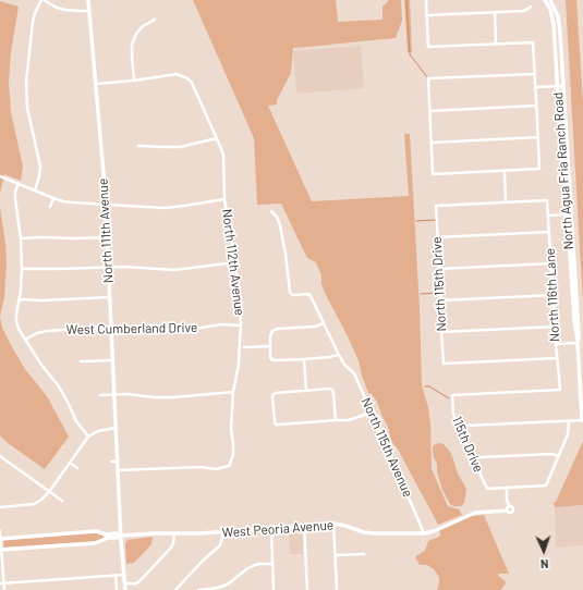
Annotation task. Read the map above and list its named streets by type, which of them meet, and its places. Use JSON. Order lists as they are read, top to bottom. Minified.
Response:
{"streets":{"street":["North Agua Fria Ranch Road","North 111th Avenue","North 112th Avenue","North 115th Drive","North 116th Lane","West Cumberland Drive","115th Drive","North 115th Avenue","West Peoria Avenue"]},"crossings":[["North 111th Avenue","North 112th Avenue"],["North 111th Avenue","West Cumberland Drive"],["North 111th Avenue","West Peoria Avenue"],["North 112th Avenue","West Cumberland Drive"],["North 115th Drive","North 116th Lane"],["North 116th Lane","115th Drive"],["North 115th Avenue","West Peoria Avenue"]],"north":"bottom"}
